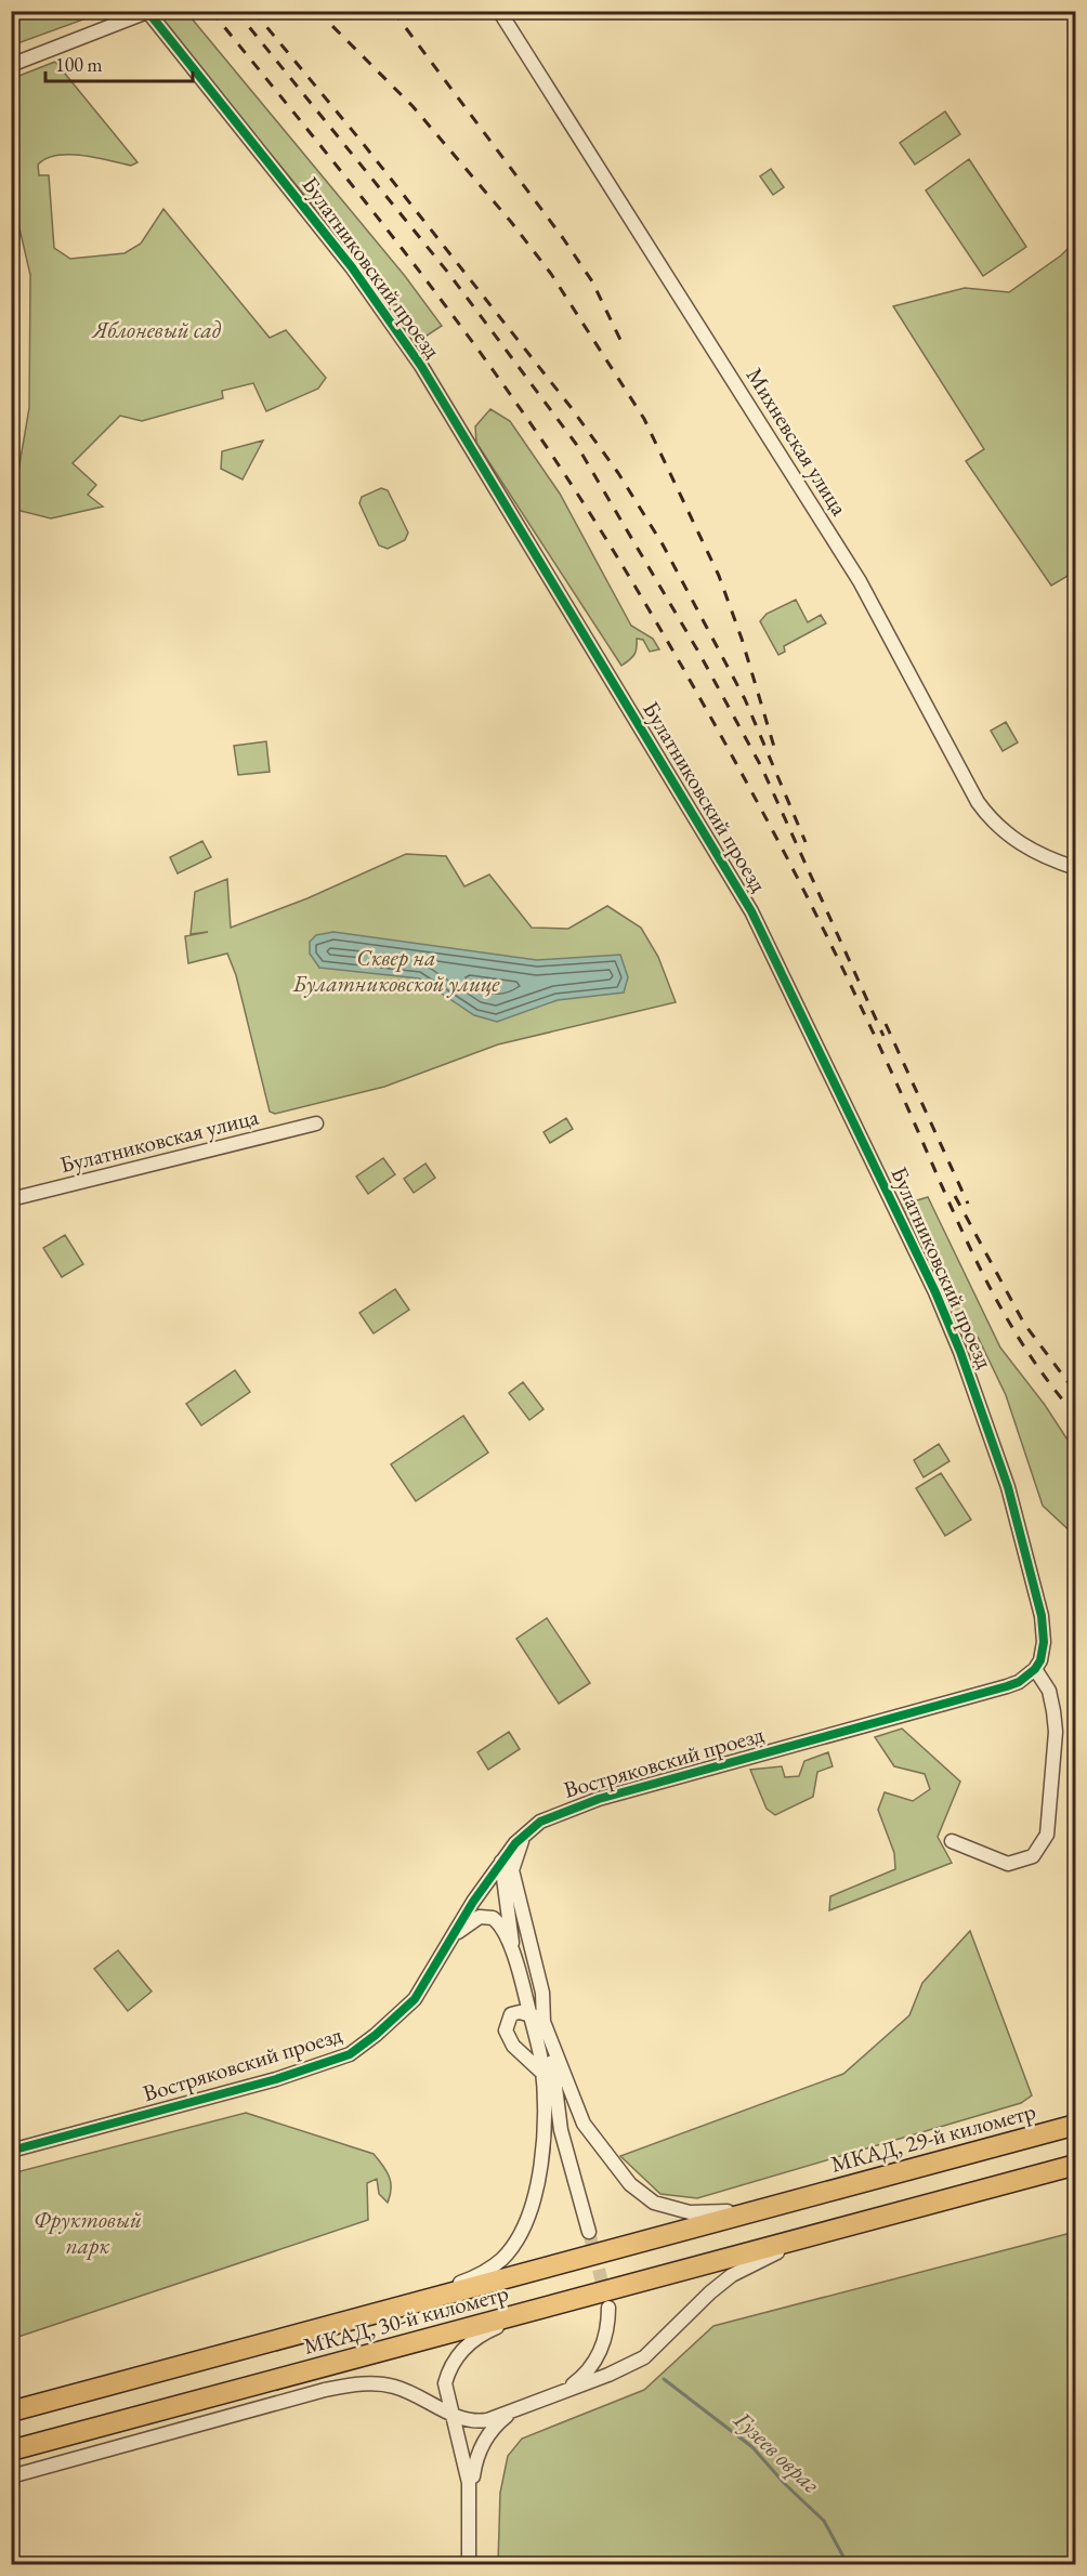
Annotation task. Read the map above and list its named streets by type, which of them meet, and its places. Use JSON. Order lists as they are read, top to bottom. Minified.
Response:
{"streets":{"highway":["МКАД, 29-й километр","МКАД, 30-й километр"],"street":["Булатниковский проезд","Михневская улица","Булатниковская улица","Востряковский проезд"]},"crossings":[["Булатниковский проезд","Востряковский проезд"],["МКАД, 29-й километр","МКАД, 30-й километр"]],"water":["Гузеев овраг"],"parks":["Яблоневый сад","Сквер на Булатниковской улице","Фруктовый парк"],"scale_bar":"100 m"}
